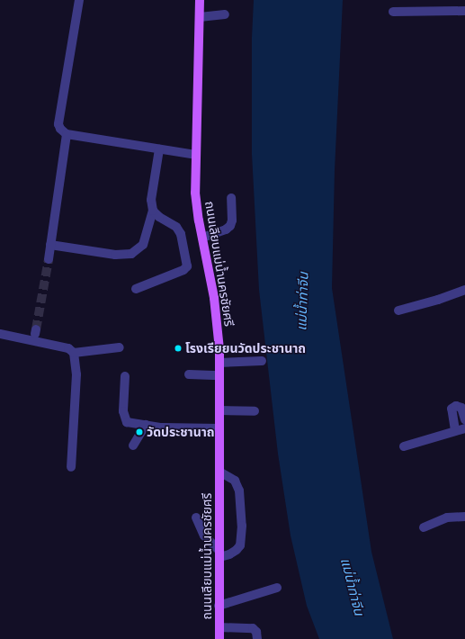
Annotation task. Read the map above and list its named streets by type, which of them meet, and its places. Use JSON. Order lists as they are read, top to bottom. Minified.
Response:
{"streets":{"main road":["ถนนเลียบแม่น้ำนครชัยศรี"]},"water":["แม่น้ำท่าจีน"],"places":["โรงเรียยนวัดประชานาถ","วัดประชานาถ"]}
